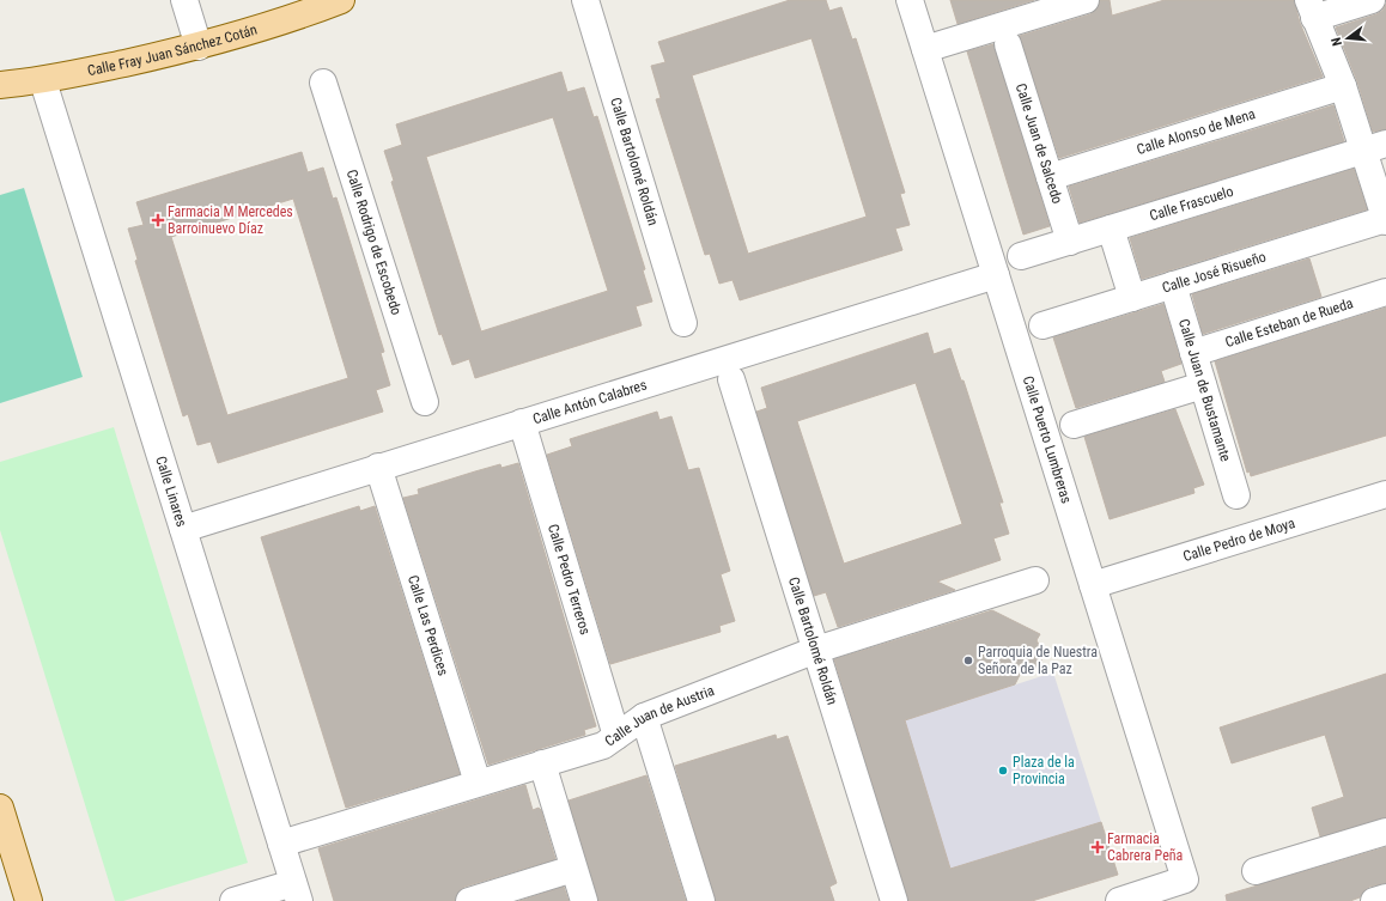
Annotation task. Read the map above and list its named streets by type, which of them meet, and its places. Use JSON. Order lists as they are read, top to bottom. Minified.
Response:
{"streets":{"main road":["Calle Fray Juan Sánchez Cotán"],"street":["Calle Alonso de Mena","Calle Juan de Salcedo","Calle Bartolomé Roldán","Calle Frascuelo","Calle Rodrigo de Escobedo","Calle José Risueño","Calle Esteban de Rueda","Calle Juan de Bustamante","Calle Antón Calabres","Calle Puerto Lumbreras","Calle Linares","Calle Pedro de Moya","Calle Pedro Terreros","Calle Las Perdices","Calle Juan de Austria"]},"crossings":[["Calle Fray Juan Sánchez Cotán","Calle Linares"],["Calle Alonso de Mena","Calle Juan de Salcedo"],["Calle Juan de Salcedo","Calle Frascuelo"],["Calle Bartolomé Roldán","Calle Juan de Austria"],["Calle José Risueño","Calle Juan de Bustamante"],["Calle Esteban de Rueda","Calle Juan de Bustamante"],["Calle Antón Calabres","Calle Puerto Lumbreras"],["Calle Antón Calabres","Calle Linares"],["Calle Antón Calabres","Calle Pedro Terreros"],["Calle Antón Calabres","Calle Las Perdices"],["Calle Puerto Lumbreras","Calle Pedro de Moya"],["Calle Linares","Calle Juan de Austria"],["Calle Pedro Terreros","Calle Juan de Austria"],["Calle Las Perdices","Calle Juan de Austria"]],"places":{"health":["Farmacia M Mercedes Barroinuevo Díaz","Farmacia Cabrera Peña"],"other":["Parroquia de Nuestra Señora de la Paz","Plaza de la Provincia"]},"north":"left"}
